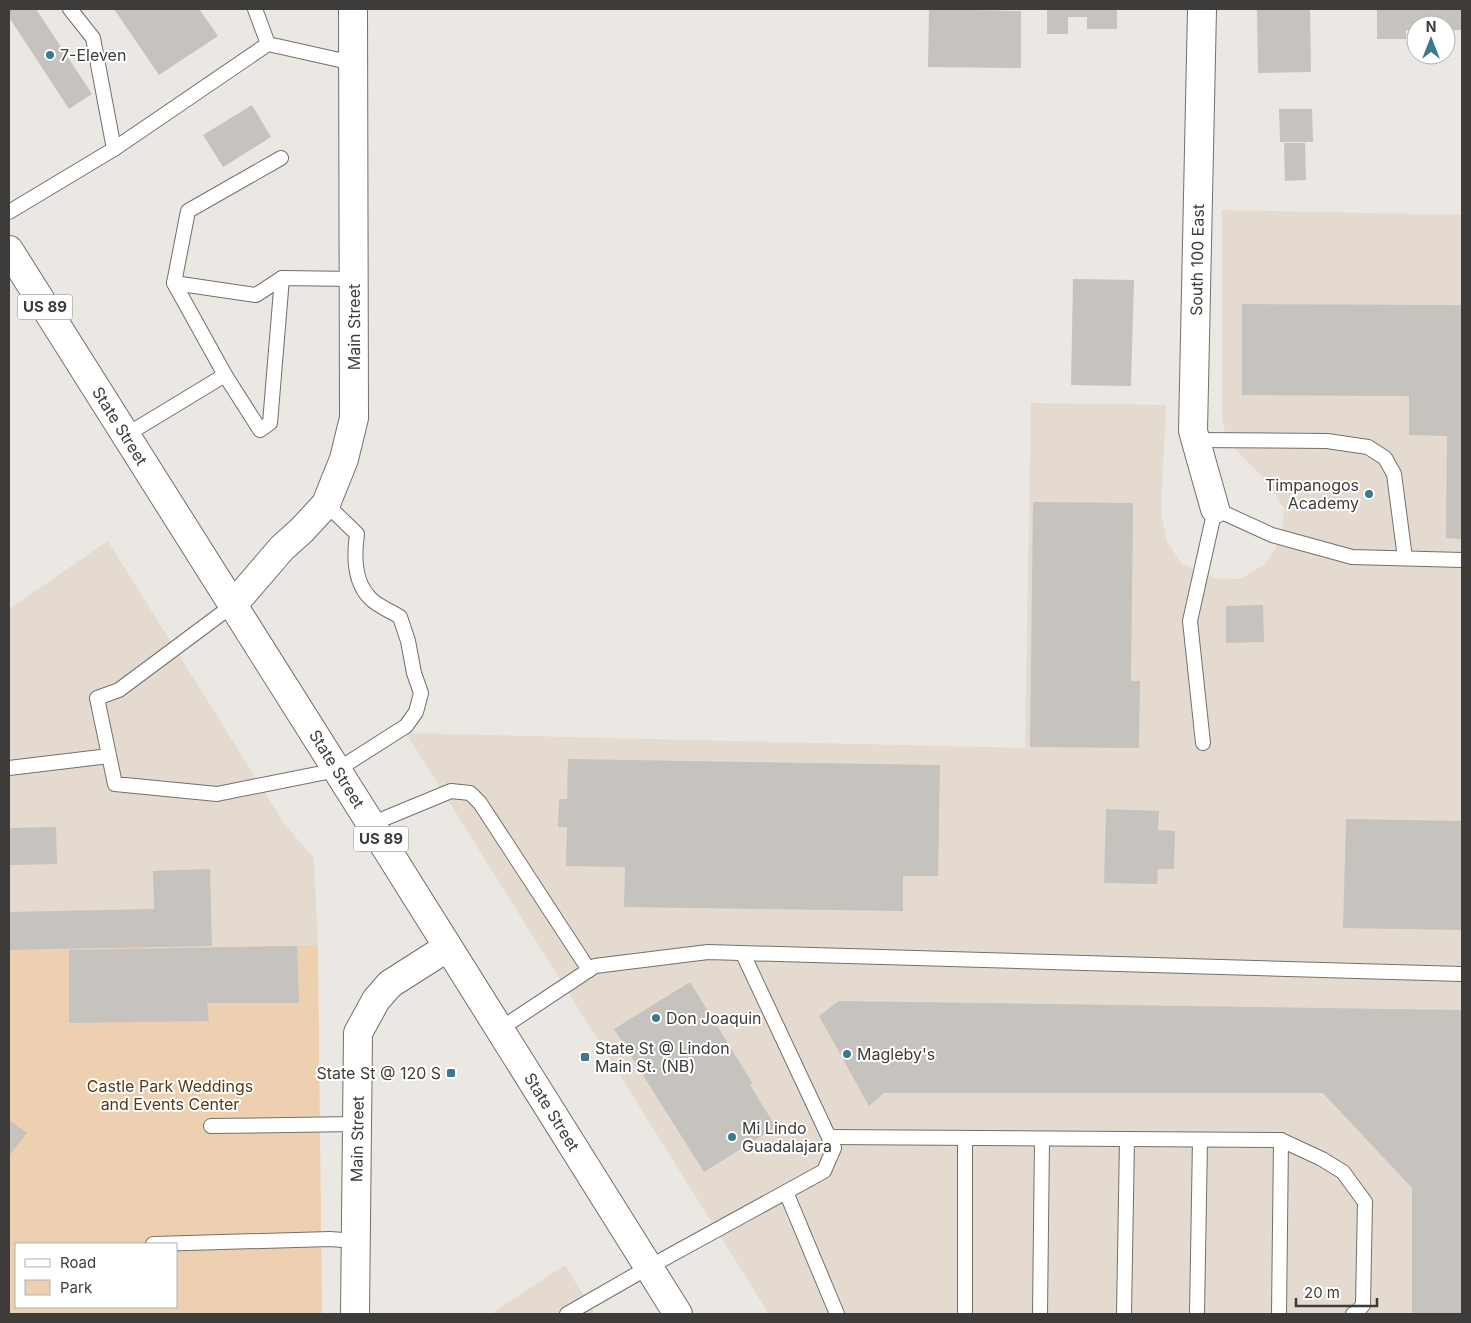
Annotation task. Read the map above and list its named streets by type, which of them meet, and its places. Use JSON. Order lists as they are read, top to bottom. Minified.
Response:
{"streets":{"street":["South 100 East","US 89","Main Street","State Street"]},"crossings":[["Main Street","State Street"]],"parks":["Castle Park Weddings and Events Center"],"places":{"other":["7-Eleven","Timpanogos Academy","Don Joaquin","Magleby's","Mi Lindo Guadalajara"],"transit":["State St @ Lindon Main St. (NB)","State St @ 120 S"]},"legend":["Road","Park"],"scale_bar":"20 m","north":"top"}
